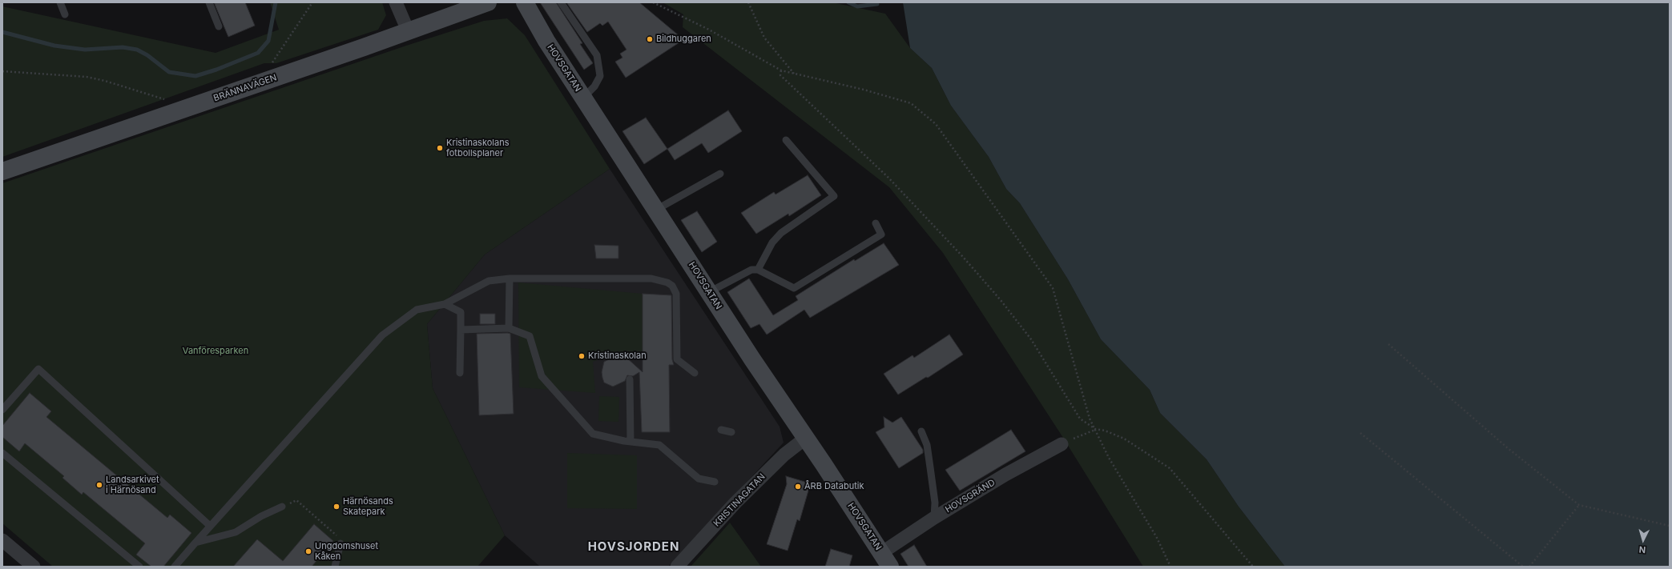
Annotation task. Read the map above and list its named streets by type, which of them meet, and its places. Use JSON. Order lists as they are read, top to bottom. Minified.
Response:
{"streets":{"main road":["HOVSGATAN","BRÄNNAVÄGEN"],"street":["HOVSGRÄND","KRISTINAGATAN"]},"crossings":[["HOVSGATAN","HOVSGRÄND"],["HOVSGATAN","KRISTINAGATAN"]],"districts":["HOVSJORDEN"],"parks":["Vanföresparken"],"places":["Bildhuggaren","Kristinaskolans fotbollsplaner","Kristinaskolan","Landsarkivet i Härnösand","ÅRB Databutik","Härnösands Skatepark","Ungdomshuset Kåken"],"north":"bottom"}
